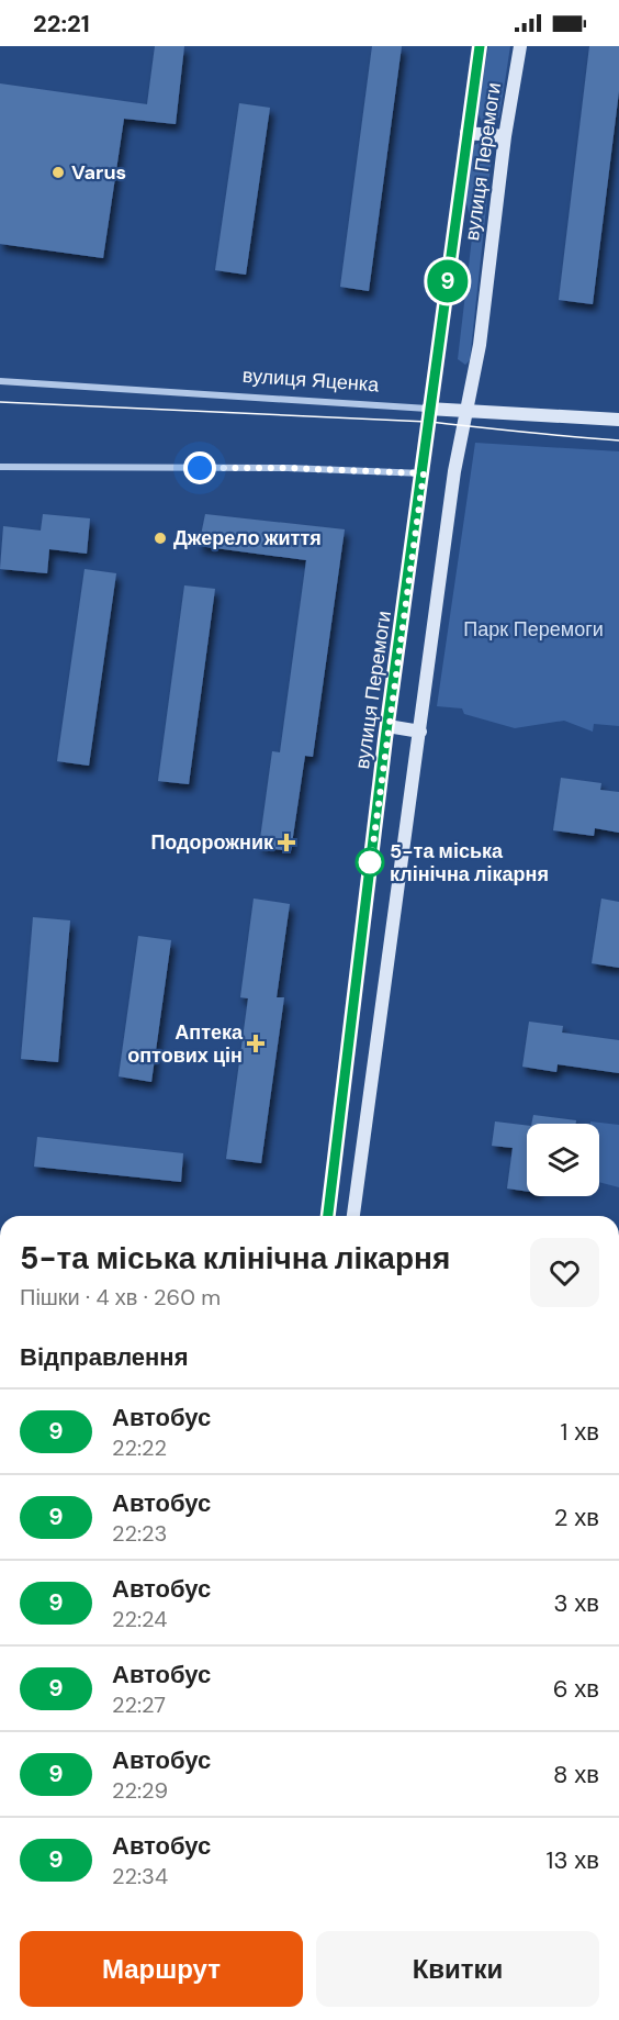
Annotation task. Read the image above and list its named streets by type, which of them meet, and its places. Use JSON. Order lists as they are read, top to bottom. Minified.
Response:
{"streets":{"main road":["вулиця Перемоги","вулиця Яценка"]},"crossings":[["вулиця Перемоги","вулиця Яценка"]],"parks":["Парк Перемоги"],"places":{"other":["Varus","Джерело життя","5-та міська клінічна лікарня"],"health":["Подорожник","Аптека оптових цін"]},"lines":["bus line 9"],"page":{"status":"22:21","on_map":"9","heading":[["5-та міська клінічна лікарня","Пішки · 4 хв · 260 m"],"Відправлення"],"list":[{"mark":"9","name":"Автобус","note":"22:22","value":"1 хв"},{"mark":"9","name":"Автобус","note":"22:23","value":"2 хв"},{"mark":"9","name":"Автобус","note":"22:24","value":"3 хв"},{"mark":"9","name":"Автобус","note":"22:27","value":"6 хв"},{"mark":"9","name":"Автобус","note":"22:29","value":"8 хв"},{"mark":"9","name":"Автобус","note":"22:34","value":"13 хв"}],"buttons":["Маршрут","Квитки"]}}
